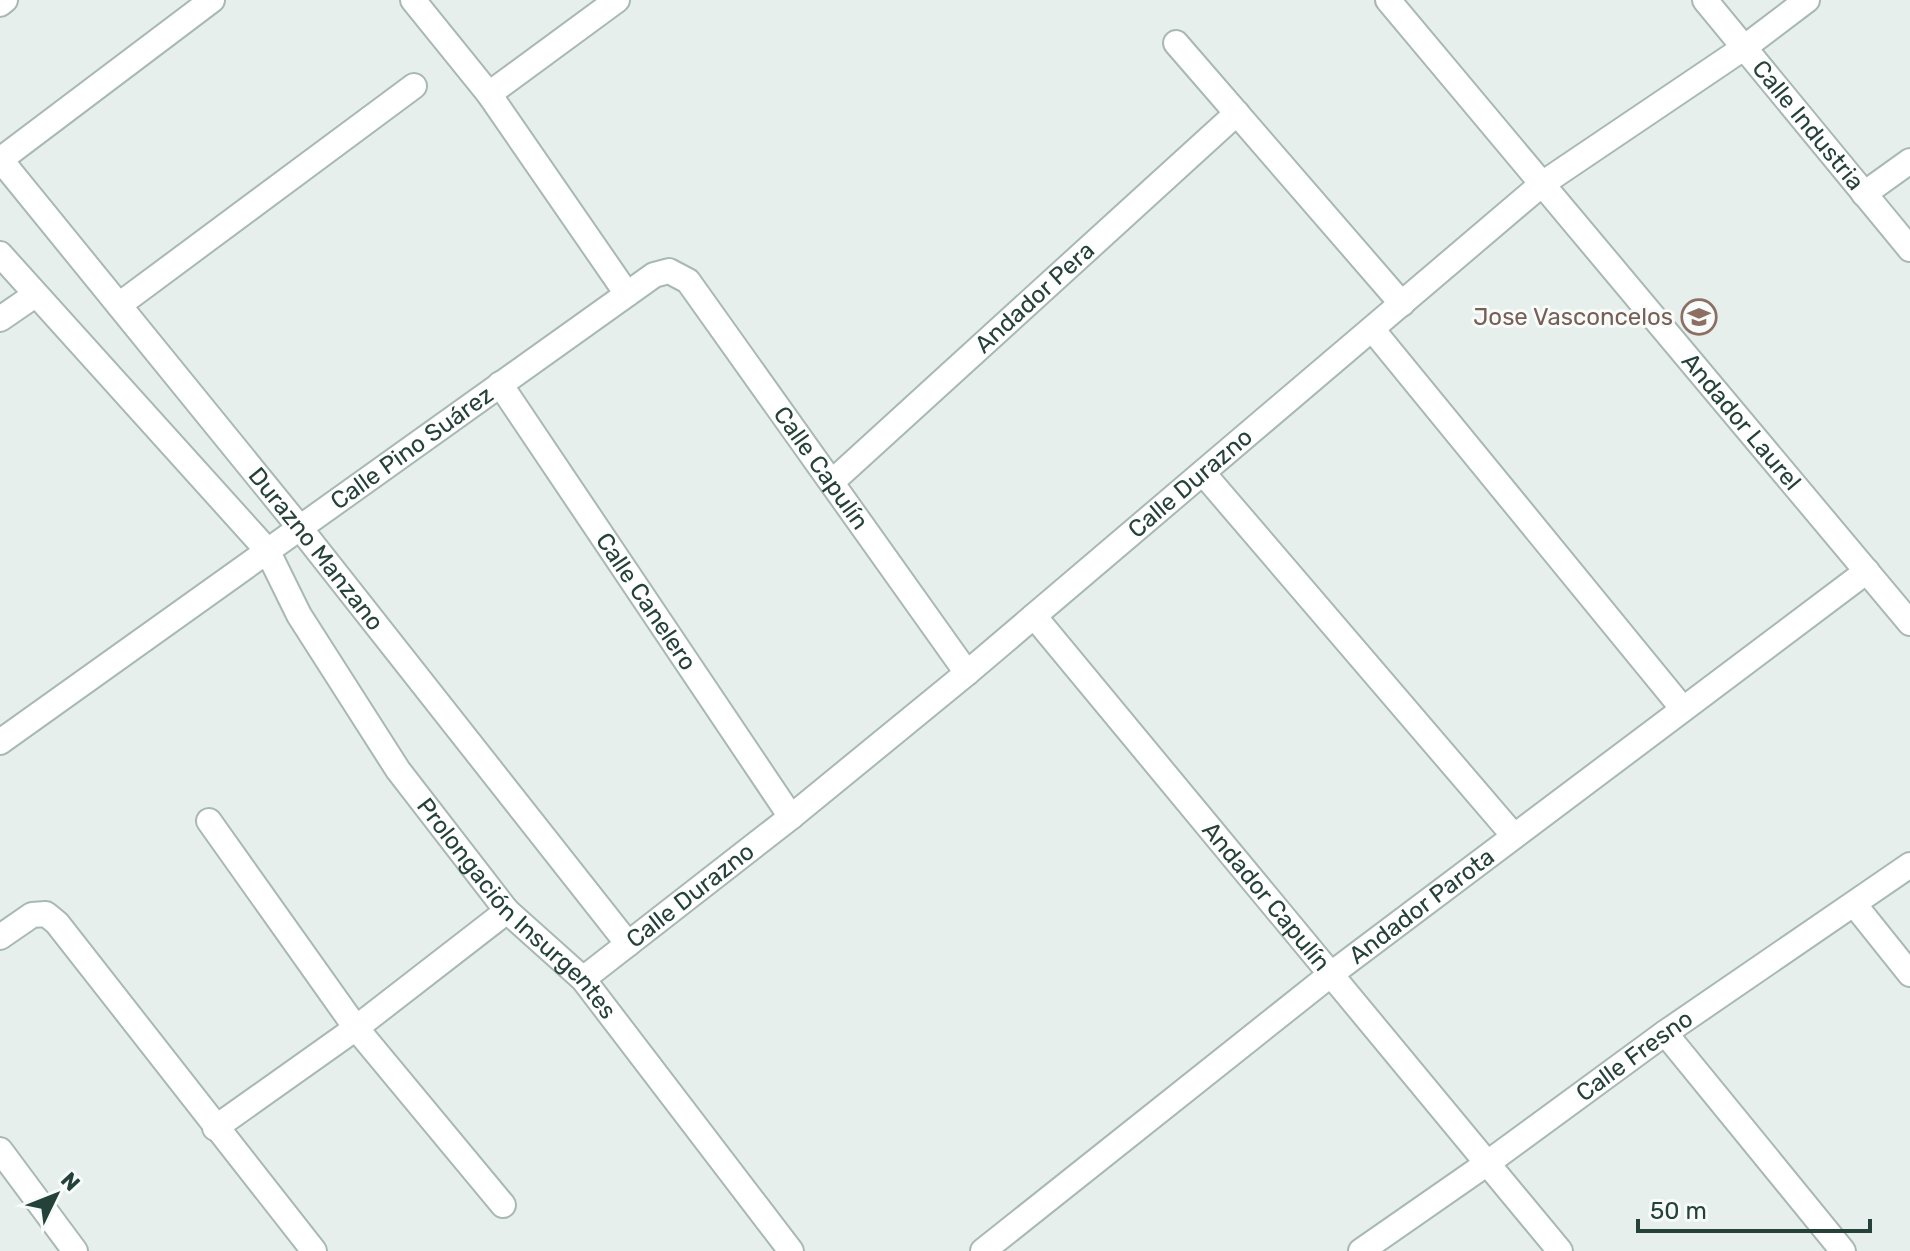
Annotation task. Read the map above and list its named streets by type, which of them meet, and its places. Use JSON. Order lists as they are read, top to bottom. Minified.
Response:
{"streets":{"street":["Calle Industria","Andador Pera","Andador Laurel","Calle Pino Suárez","Calle Capulín","Calle Durazno","Durazno Manzano","Calle Canelero","Andador Capulín","Andador Parota","Prolongación Insurgentes","Calle Fresno"]},"crossings":[["Calle Industria","Calle Durazno"],["Andador Pera","Calle Capulín"],["Andador Laurel","Calle Durazno"],["Andador Laurel","Andador Parota"],["Calle Pino Suárez","Calle Capulín"],["Calle Pino Suárez","Durazno Manzano"],["Calle Pino Suárez","Calle Canelero"],["Calle Pino Suárez","Prolongación Insurgentes"],["Calle Capulín","Calle Durazno"],["Calle Durazno","Durazno Manzano"],["Calle Durazno","Calle Canelero"],["Calle Durazno","Andador Capulín"],["Calle Durazno","Prolongación Insurgentes"],["Andador Capulín","Andador Parota"],["Andador Capulín","Calle Fresno"]],"places":{"school or university":["Jose Vasconcelos"]},"scale_bar":"50 m","north":"top right"}
